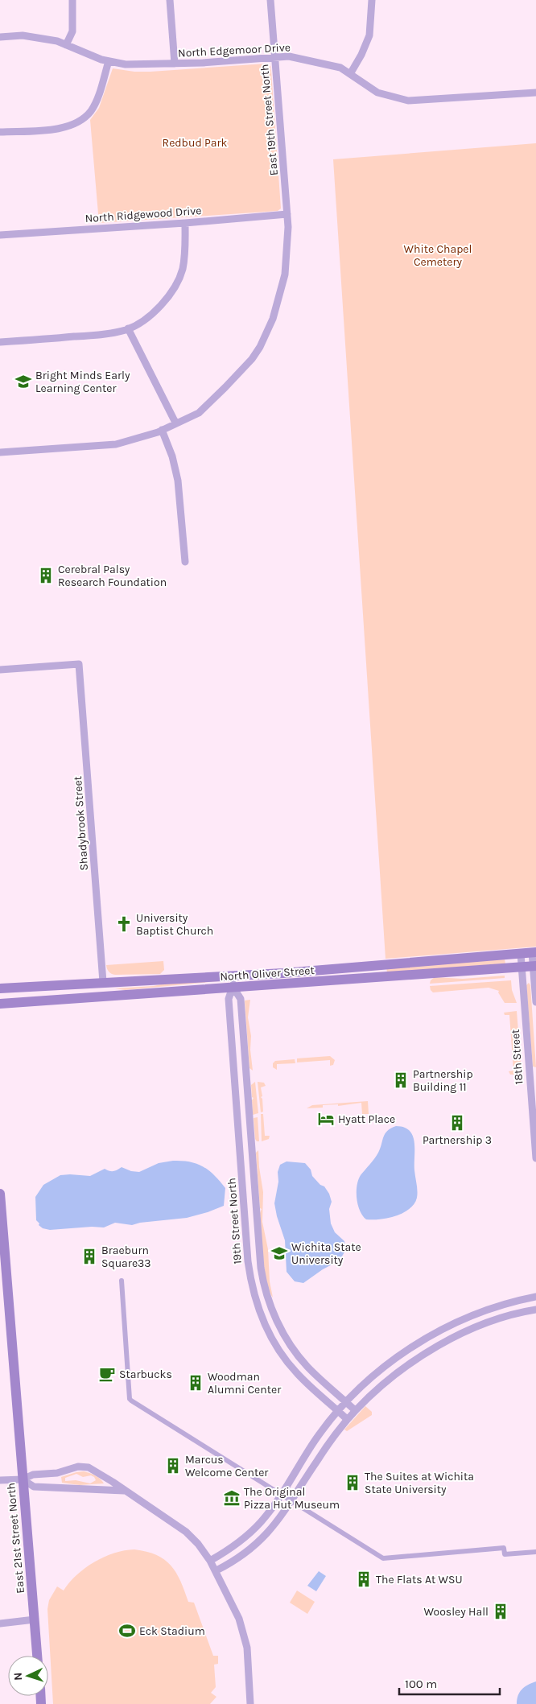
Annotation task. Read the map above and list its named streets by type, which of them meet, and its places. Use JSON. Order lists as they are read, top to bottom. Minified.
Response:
{"streets":{"main road":["North Oliver Street","East 21st Street North"],"street":["North Edgemoor Drive","East 19th Street North","North Ridgewood Drive","Shadybrook Street","18th Street","19th Street North"]},"crossings":[["North Edgemoor Drive","East 19th Street North"],["East 19th Street North","North Ridgewood Drive"],["Shadybrook Street","North Oliver Street"],["North Oliver Street","18th Street"],["North Oliver Street","19th Street North"]],"parks":["Redbud Park","White Chapel Cemetery"],"places":{"school or university":["Bright Minds Early Learning Center","Wichita State University"],"building":["Cerebral Palsy Research Foundation","Partnership Building 11","Partnership 3","Braeburn Square33","Woodman Alumni Center","Marcus Welcome Center","The Suites at Wichita State University","The Flats At WSU","Woosley Hall"],"church":["University Baptist Church"],"hotel":["Hyatt Place"],"cafe":["Starbucks"],"museum":["The Original Pizza Hut Museum"],"sports":["Eck Stadium"]},"scale_bar":"100 m","north":"left"}
